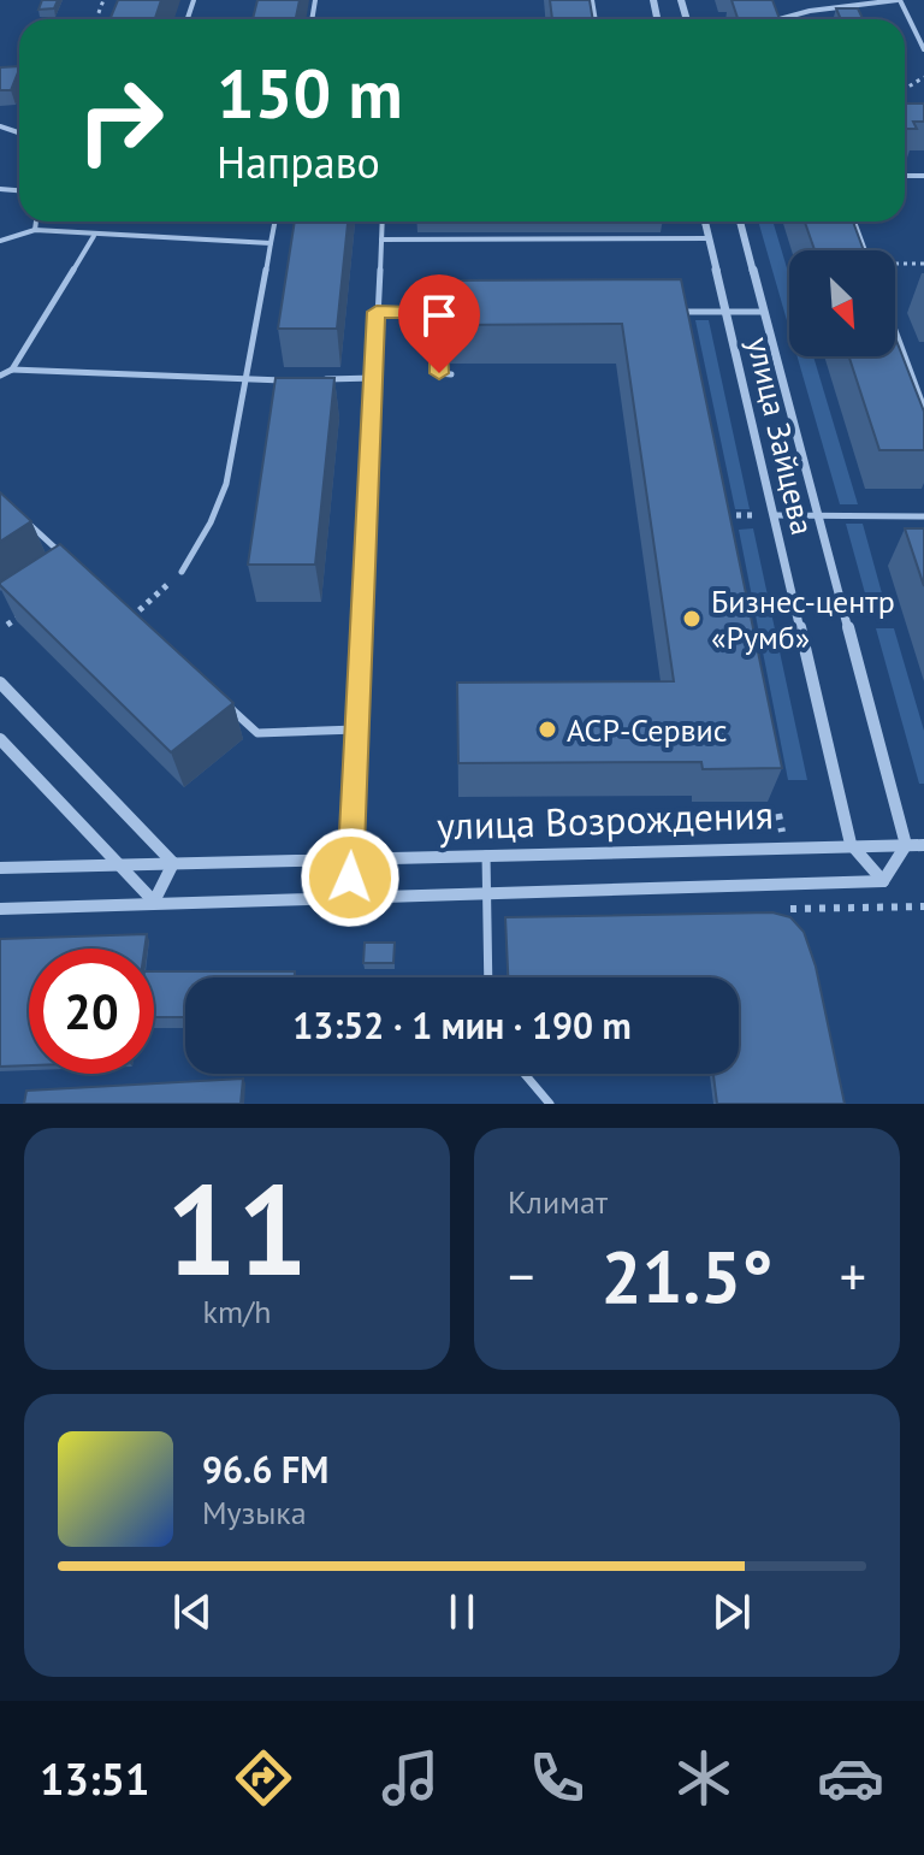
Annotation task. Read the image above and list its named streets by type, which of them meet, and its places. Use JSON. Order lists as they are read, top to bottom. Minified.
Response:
{"streets":{"street":["улица Зайцева","улица Возрождения"]},"crossings":[["улица Зайцева","улица Возрождения"]],"places":["Бизнес-центр «Румб»","АСР-Сервис"],"north":"bottom right","page":{"turn":["150 m","Направо"],"limit":"20","trip":"13:52 · 1 мин · 190 m","tile":[["11","km/h"],"Климат"],"heat":["−","21.5°","+"],"song":["96.6 FM","Музыка"],"tabs":"13:51"}}
